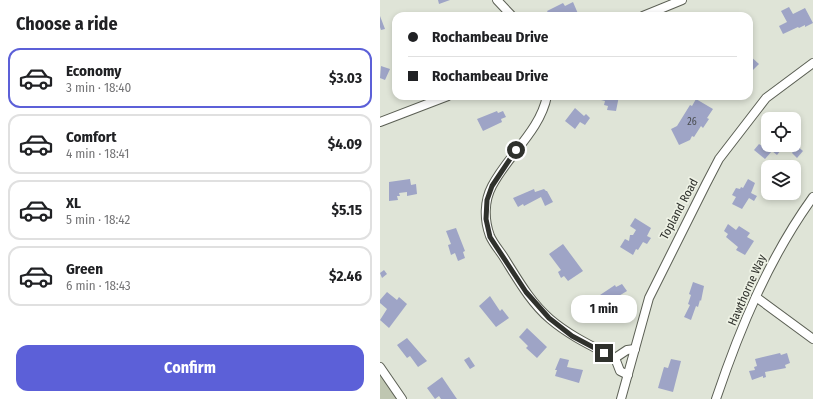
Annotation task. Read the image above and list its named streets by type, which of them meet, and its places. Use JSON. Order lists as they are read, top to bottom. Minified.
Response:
{"streets":{"street":["Topland Road","Hawthorne Way"]},"house_numbers":["26"],"page":{"heading":"Choose a ride","banner":["Rochambeau Drive","Rochambeau Drive"],"list":[{"name":"Economy","note":"3 min · 18:40","value":"$3.03"},{"name":"Comfort","note":"4 min · 18:41","value":"$4.09"},{"name":"XL","note":"5 min · 18:42","value":"$5.15"},{"name":"Green","note":"6 min · 18:43","value":"$2.46"}],"bubble":"1 min","buttons":"Confirm"}}
